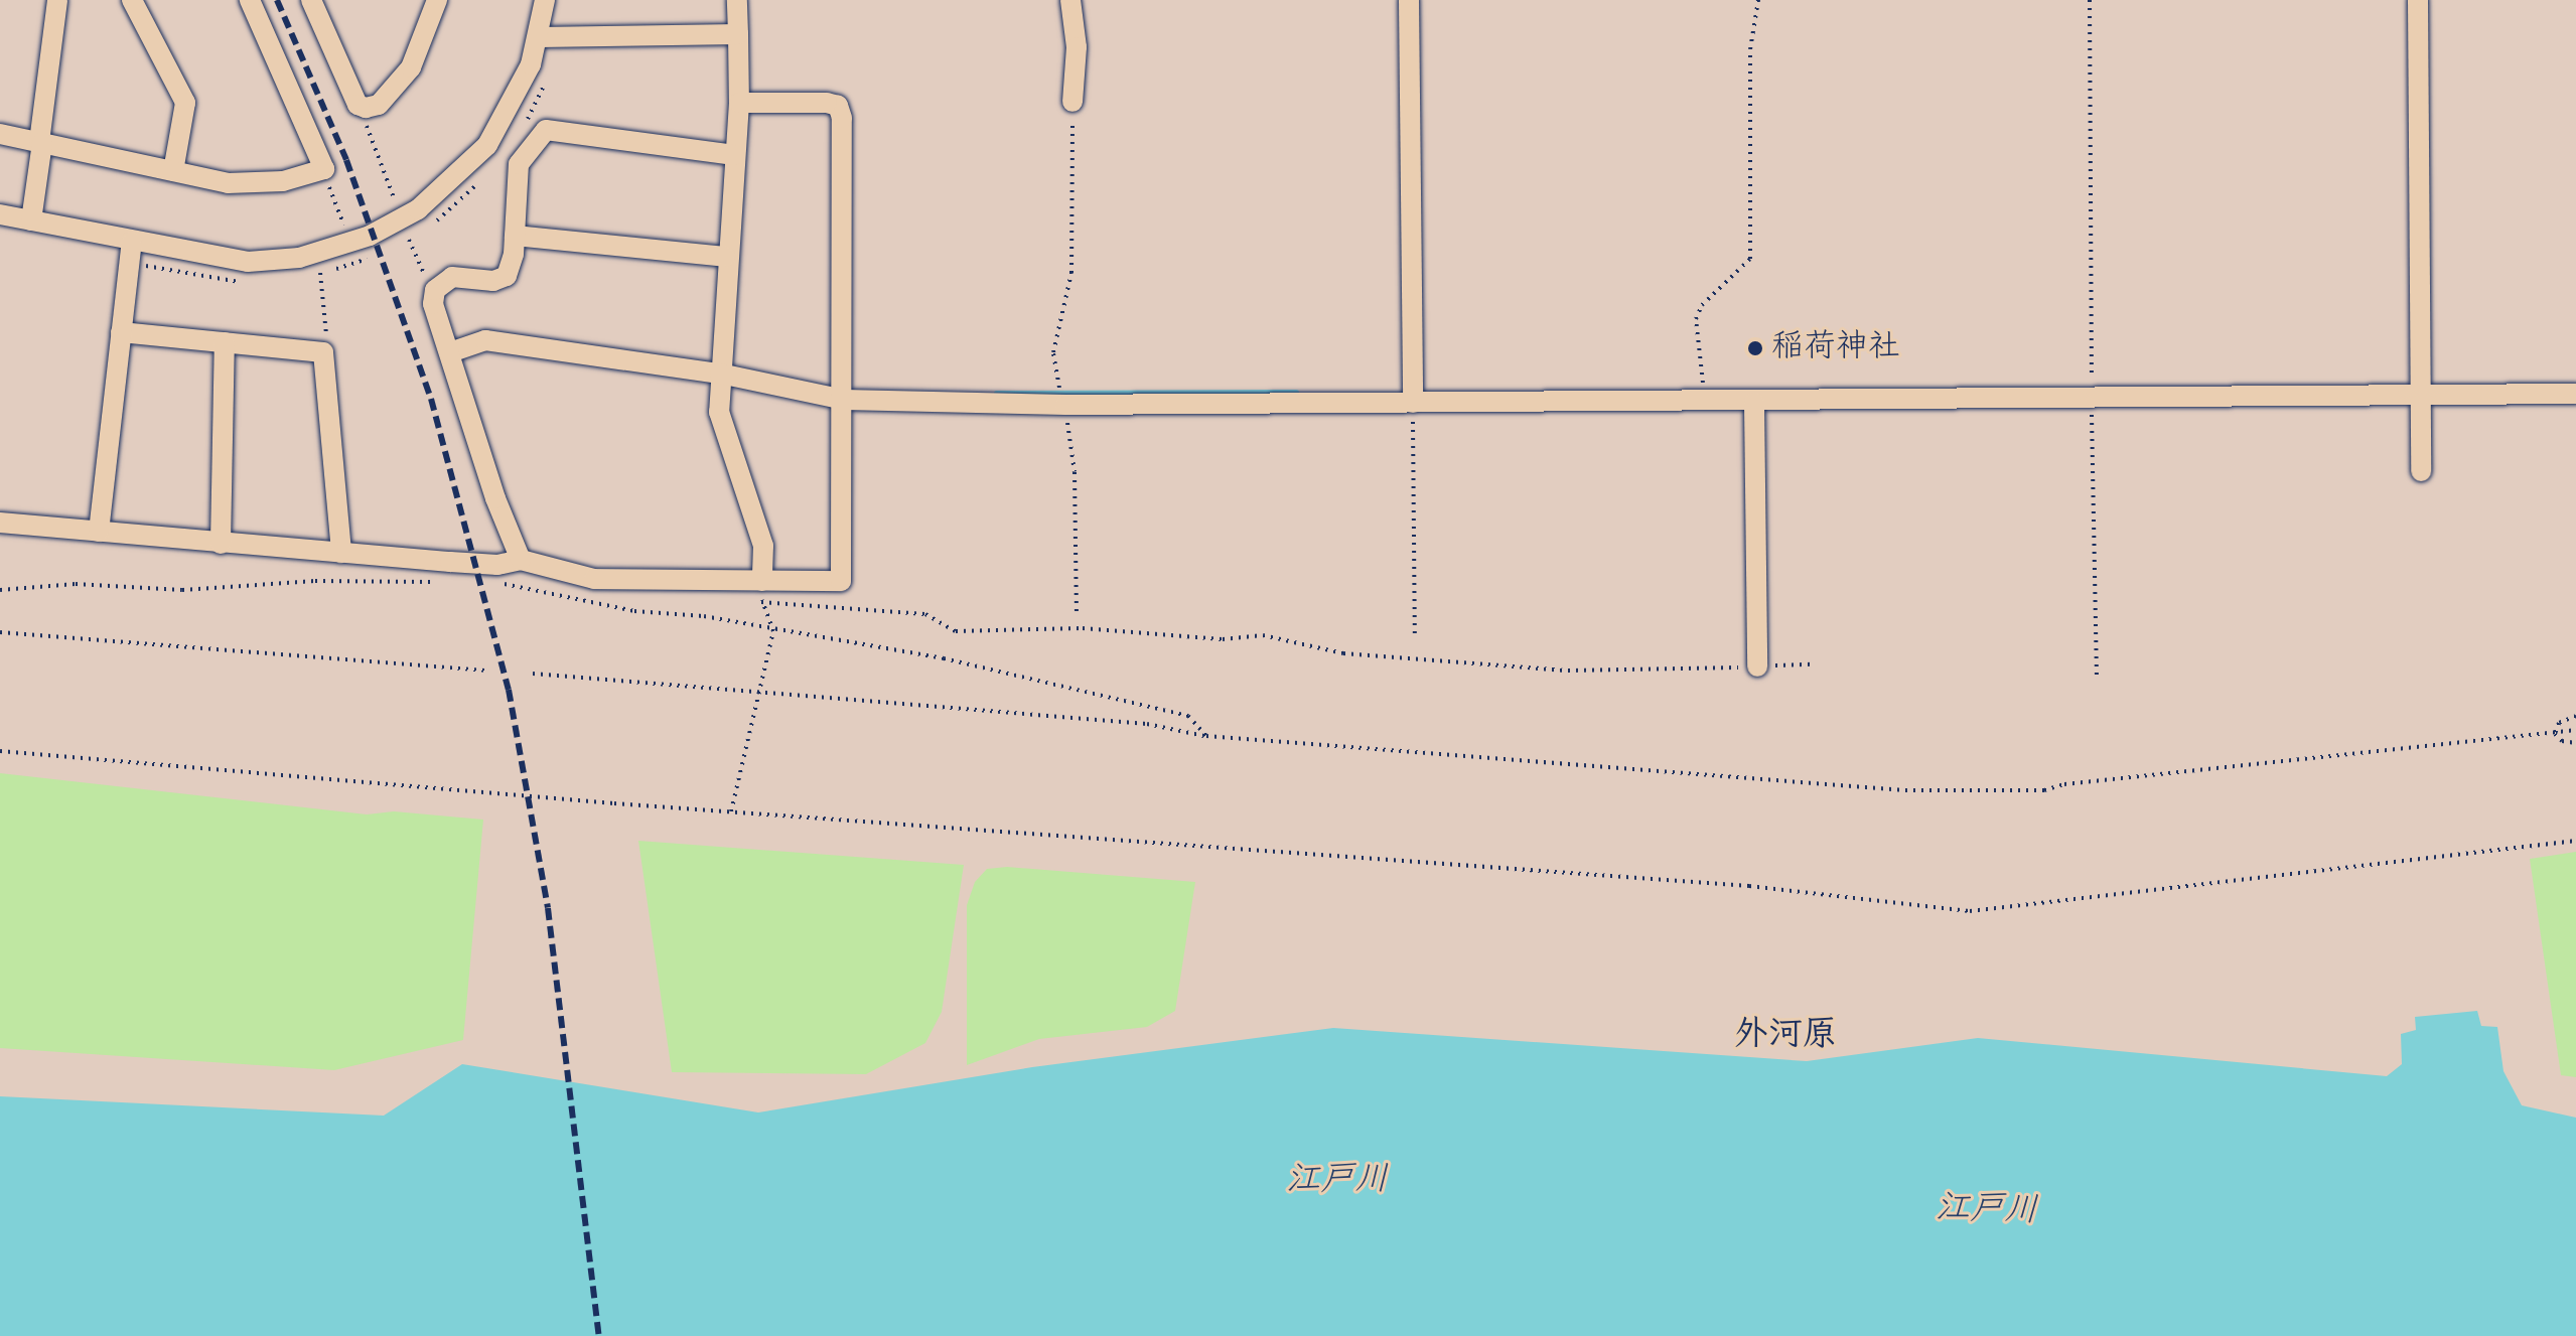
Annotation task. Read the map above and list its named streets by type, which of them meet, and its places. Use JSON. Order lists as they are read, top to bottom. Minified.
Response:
{"districts":["外河原"],"water":["江戸川"],"places":["稲荷神社"]}
